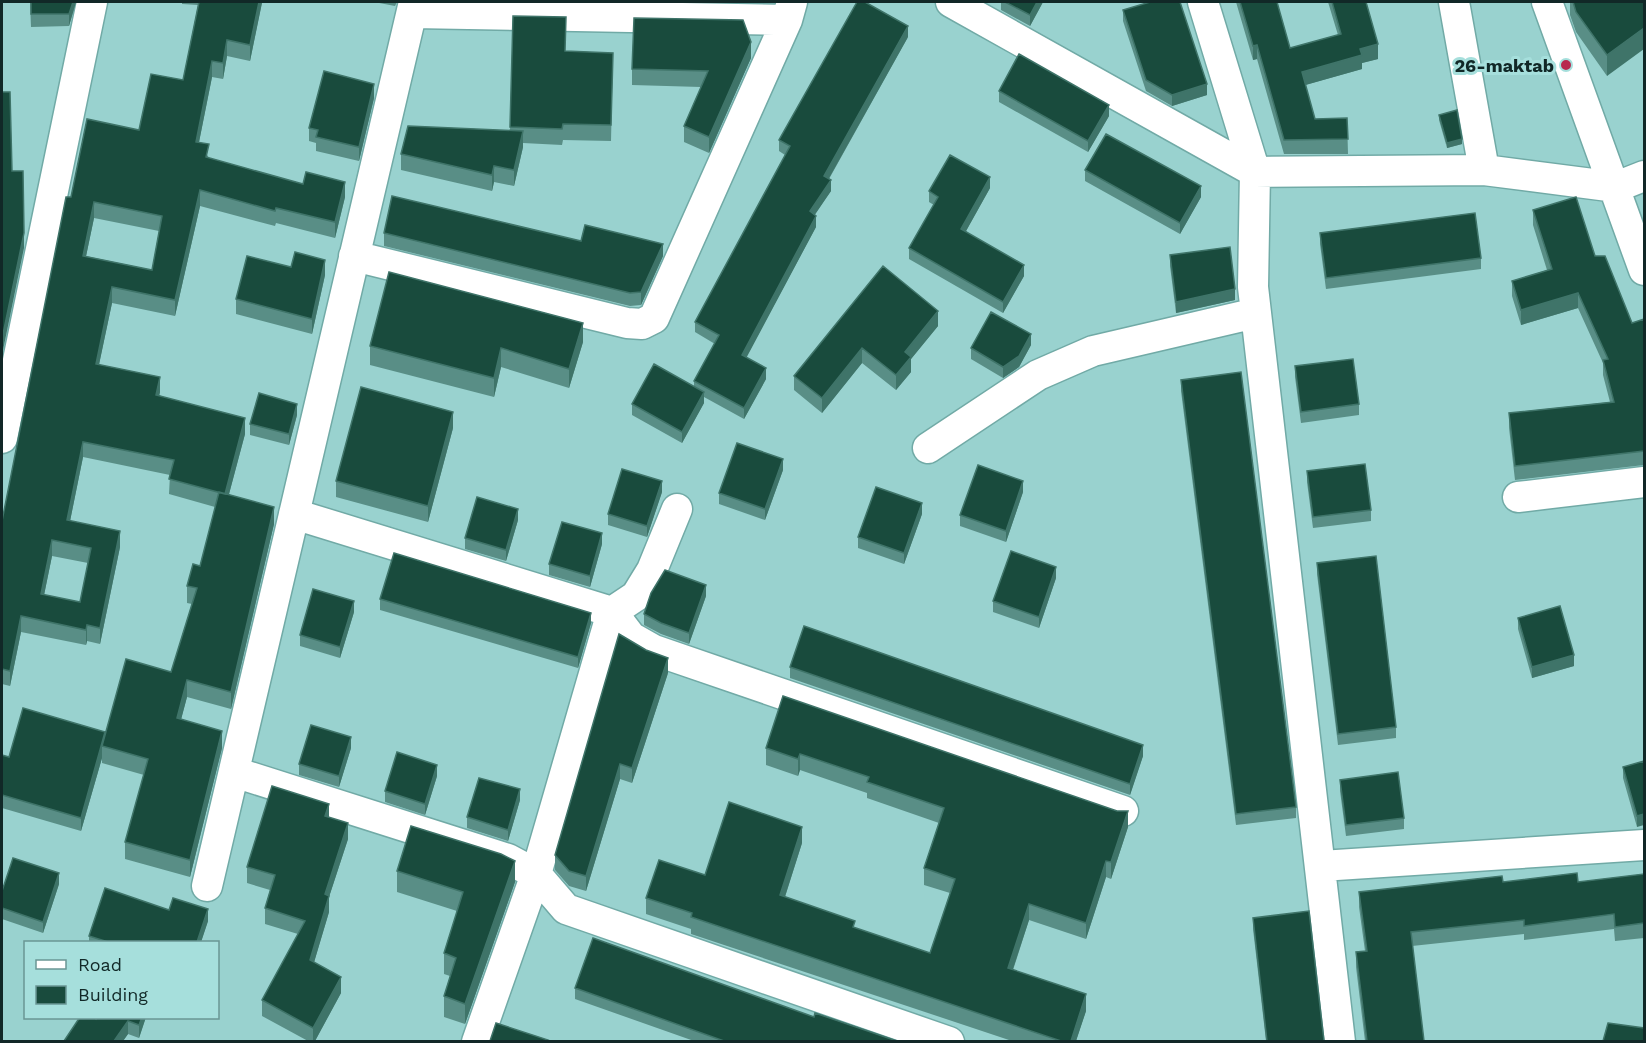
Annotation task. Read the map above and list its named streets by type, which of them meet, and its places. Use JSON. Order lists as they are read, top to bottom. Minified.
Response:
{"places":["26-maktab"],"legend":["Road","Building"]}
